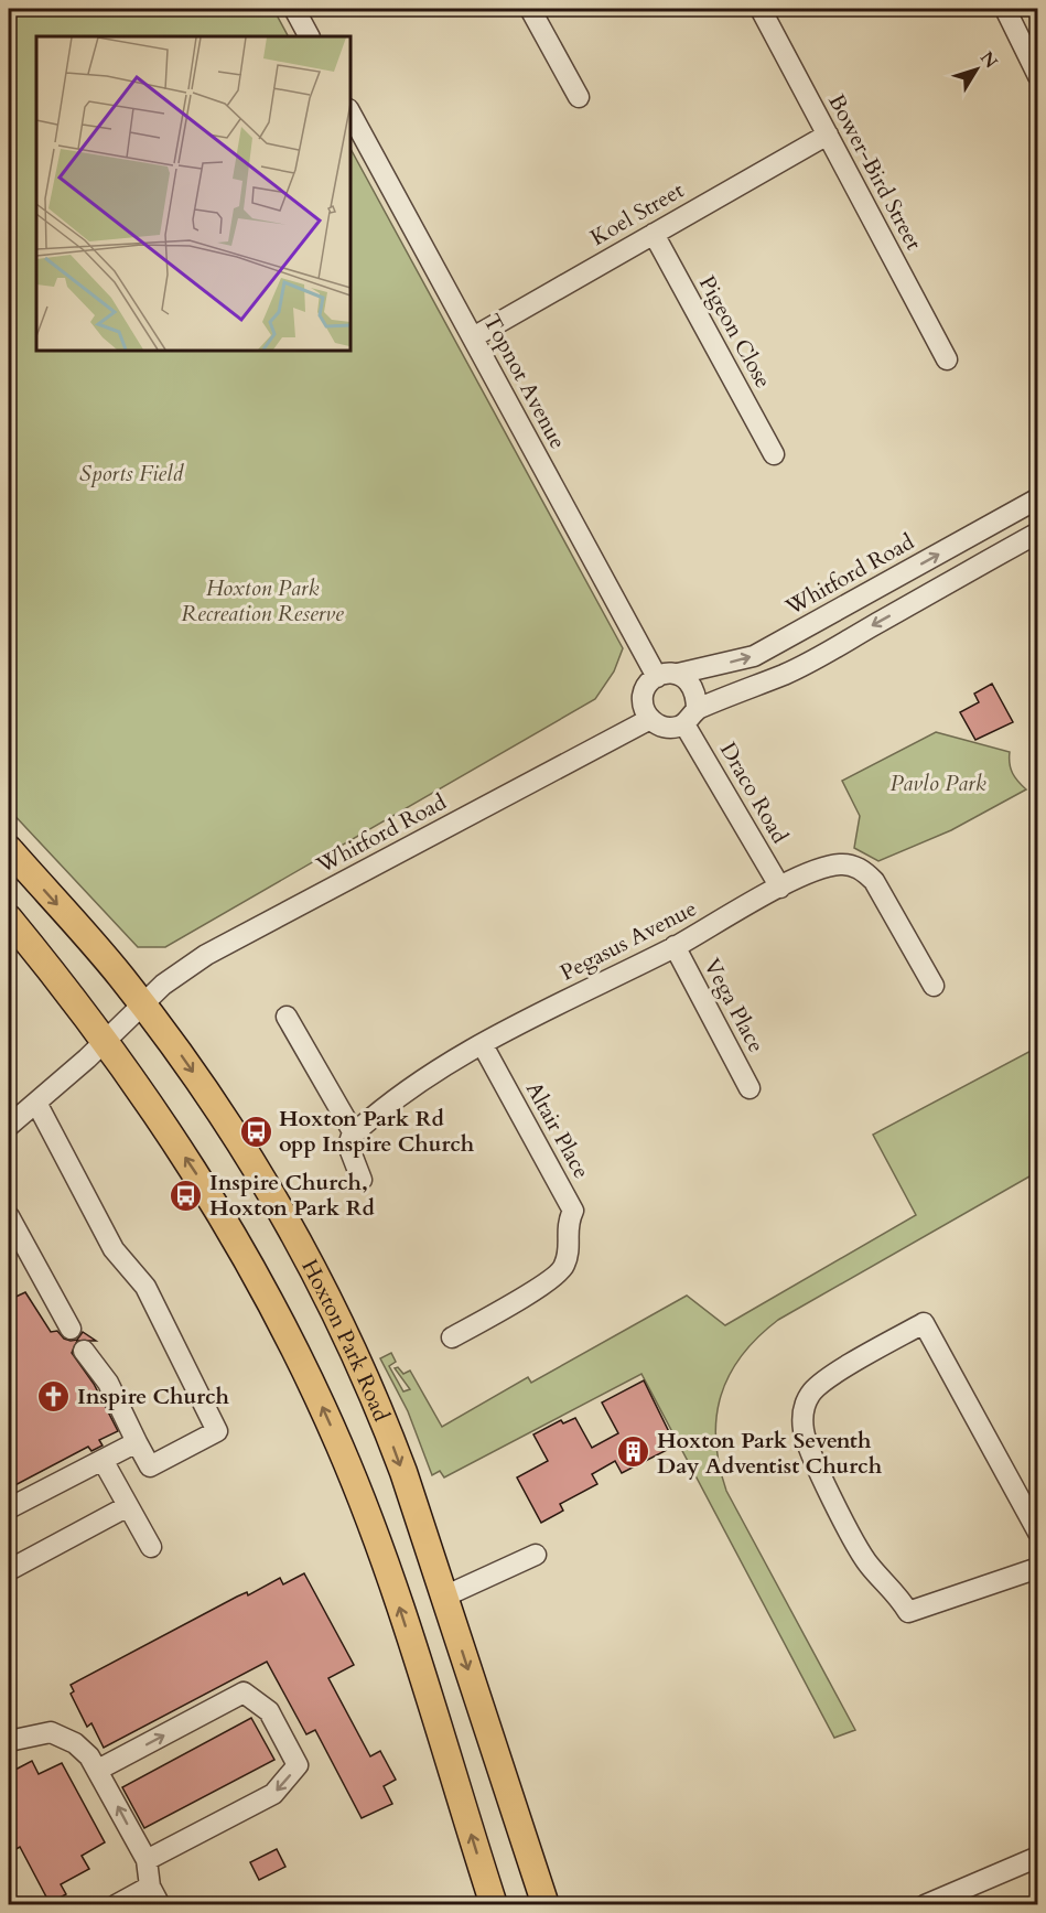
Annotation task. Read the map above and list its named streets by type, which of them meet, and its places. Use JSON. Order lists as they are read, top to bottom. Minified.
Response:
{"streets":{"main road":["Hoxton Park Road"],"street":["Bower-Bird Street","Koel Street","Pigeon Close","Topnot Avenue","Whitford Road","Draco Road","Pegasus Avenue","Vega Place","Altair Place"]},"crossings":[["Bower-Bird Street","Koel Street"],["Koel Street","Pigeon Close"],["Koel Street","Topnot Avenue"],["Topnot Avenue","Whitford Road"],["Topnot Avenue","Draco Road"],["Whitford Road","Draco Road"],["Whitford Road","Hoxton Park Road"],["Draco Road","Pegasus Avenue"],["Pegasus Avenue","Vega Place"],["Pegasus Avenue","Altair Place"]],"parks":["Sports Field","Hoxton Park Recreation Reserve","Pavlo Park"],"places":{"bus stop":["Hoxton Park Rd opp Inspire Church","Inspire Church, Hoxton Park Rd"],"church":["Inspire Church"],"building":["Hoxton Park Seventh Day Adventist Church"]},"north":"top right"}
